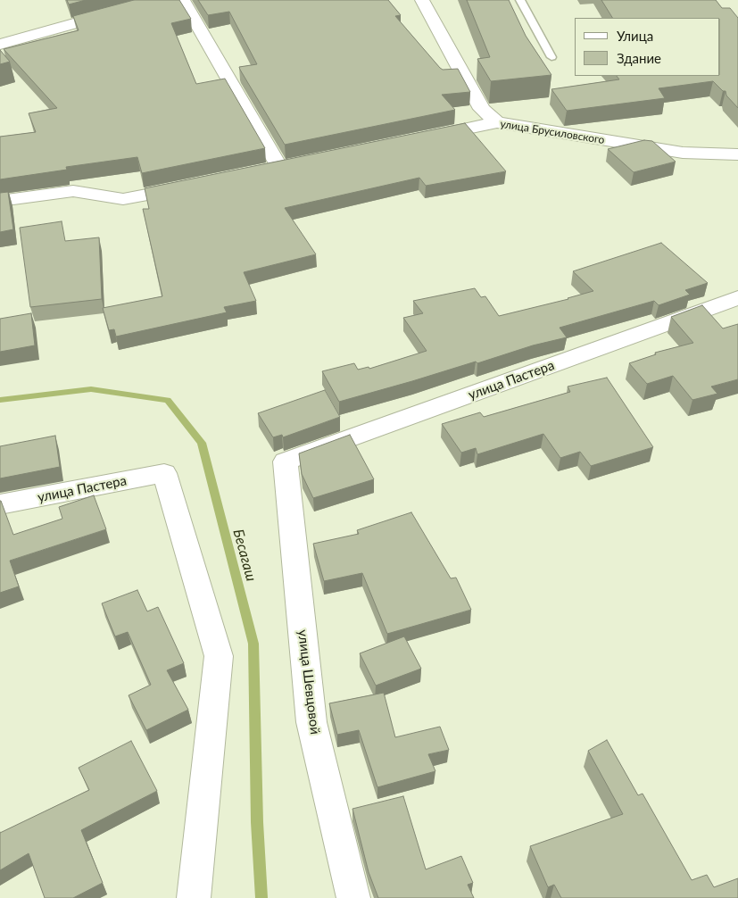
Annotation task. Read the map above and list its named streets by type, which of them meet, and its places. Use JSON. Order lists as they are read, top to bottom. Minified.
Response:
{"streets":{"street":["улица Брусиловского","улица Пастера","улица Шевцовой"]},"crossings":[["улица Пастера","улица Шевцовой"]],"water":["Бесагаш"],"legend":["Улица","Здание"]}
